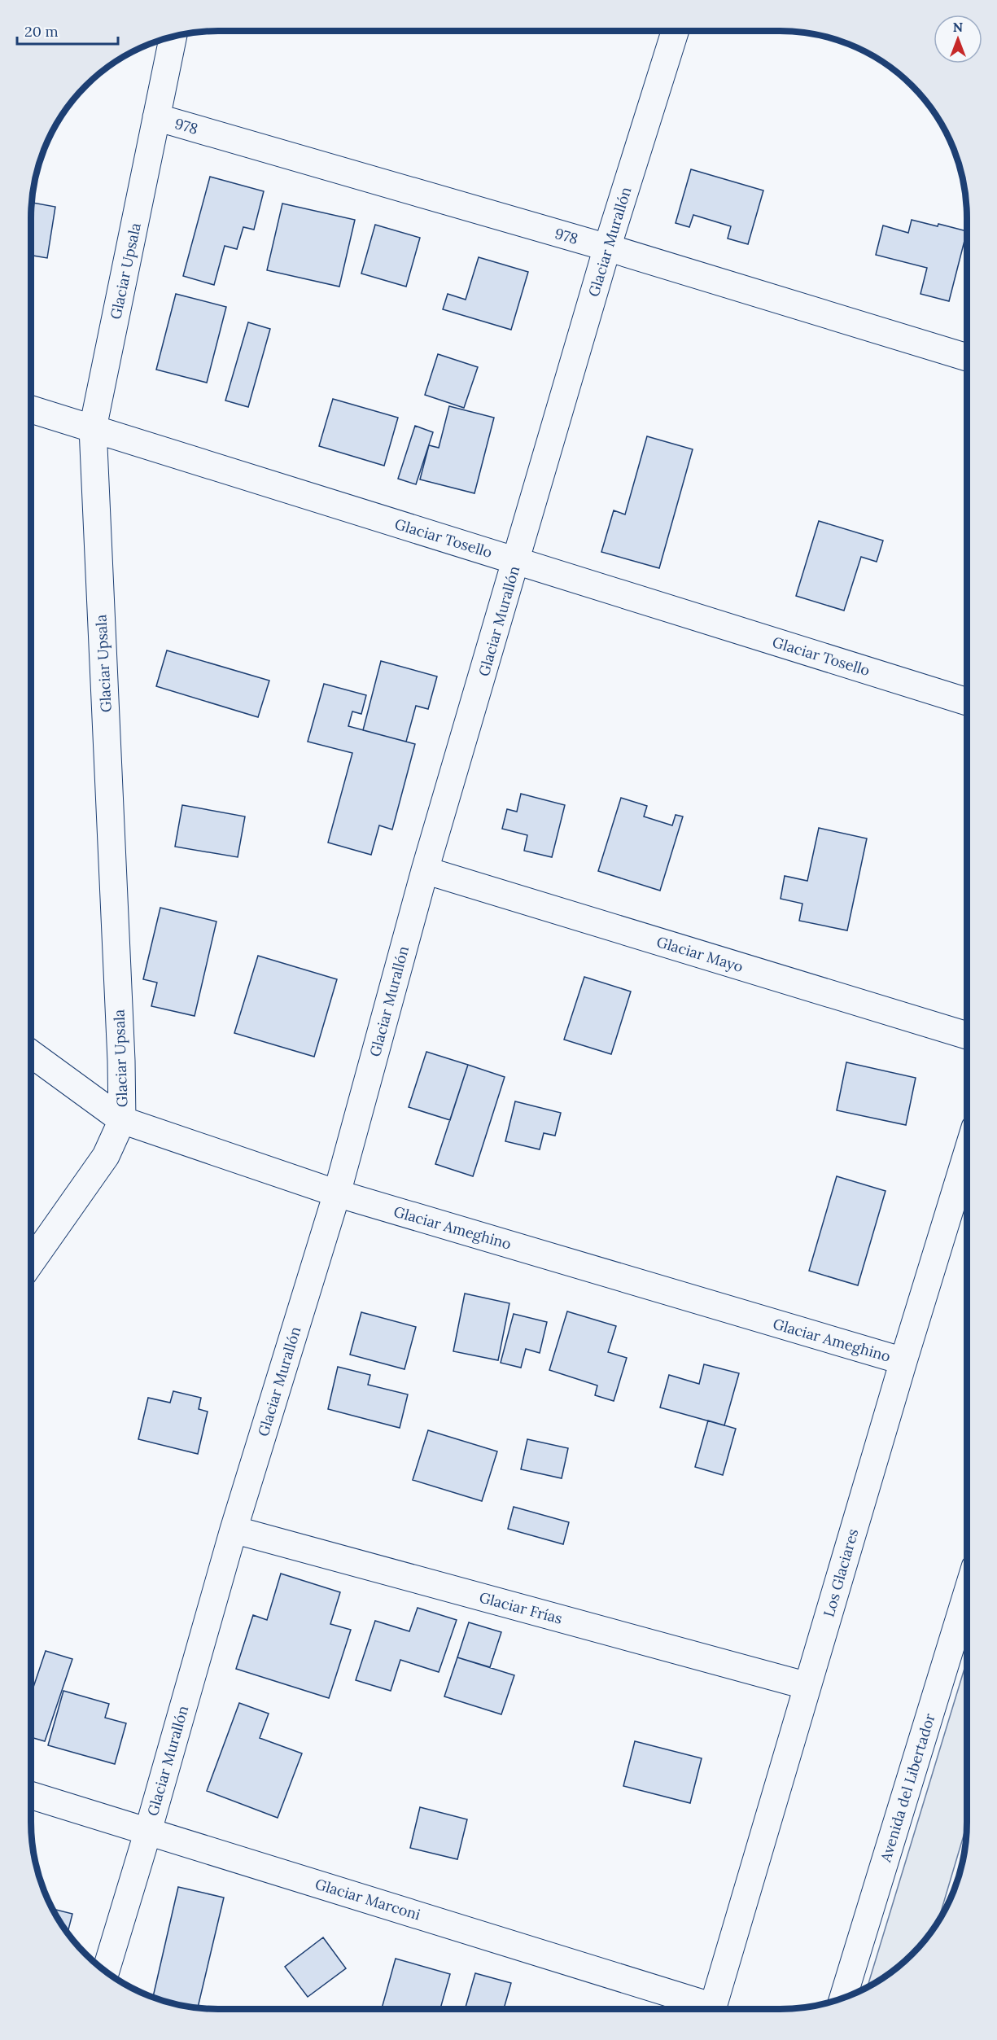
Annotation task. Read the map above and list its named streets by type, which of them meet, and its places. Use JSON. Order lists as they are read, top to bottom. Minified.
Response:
{"streets":{"street":["978","Glaciar Murallón","Glaciar Upsala","Glaciar Tosello","Glaciar Mayo","Glaciar Ameghino","Los Glaciares","Glaciar Frías","Avenida del Libertador","Glaciar Marconi"]},"crossings":[["978","Glaciar Murallón"],["978","Glaciar Upsala"],["Glaciar Murallón","Glaciar Tosello"],["Glaciar Murallón","Glaciar Mayo"],["Glaciar Murallón","Glaciar Ameghino"],["Glaciar Murallón","Glaciar Frías"],["Glaciar Murallón","Glaciar Marconi"],["Glaciar Upsala","Glaciar Tosello"],["Glaciar Upsala","Glaciar Ameghino"],["Glaciar Ameghino","Los Glaciares"],["Los Glaciares","Glaciar Frías"]],"scale_bar":"20 m","north":"top"}
